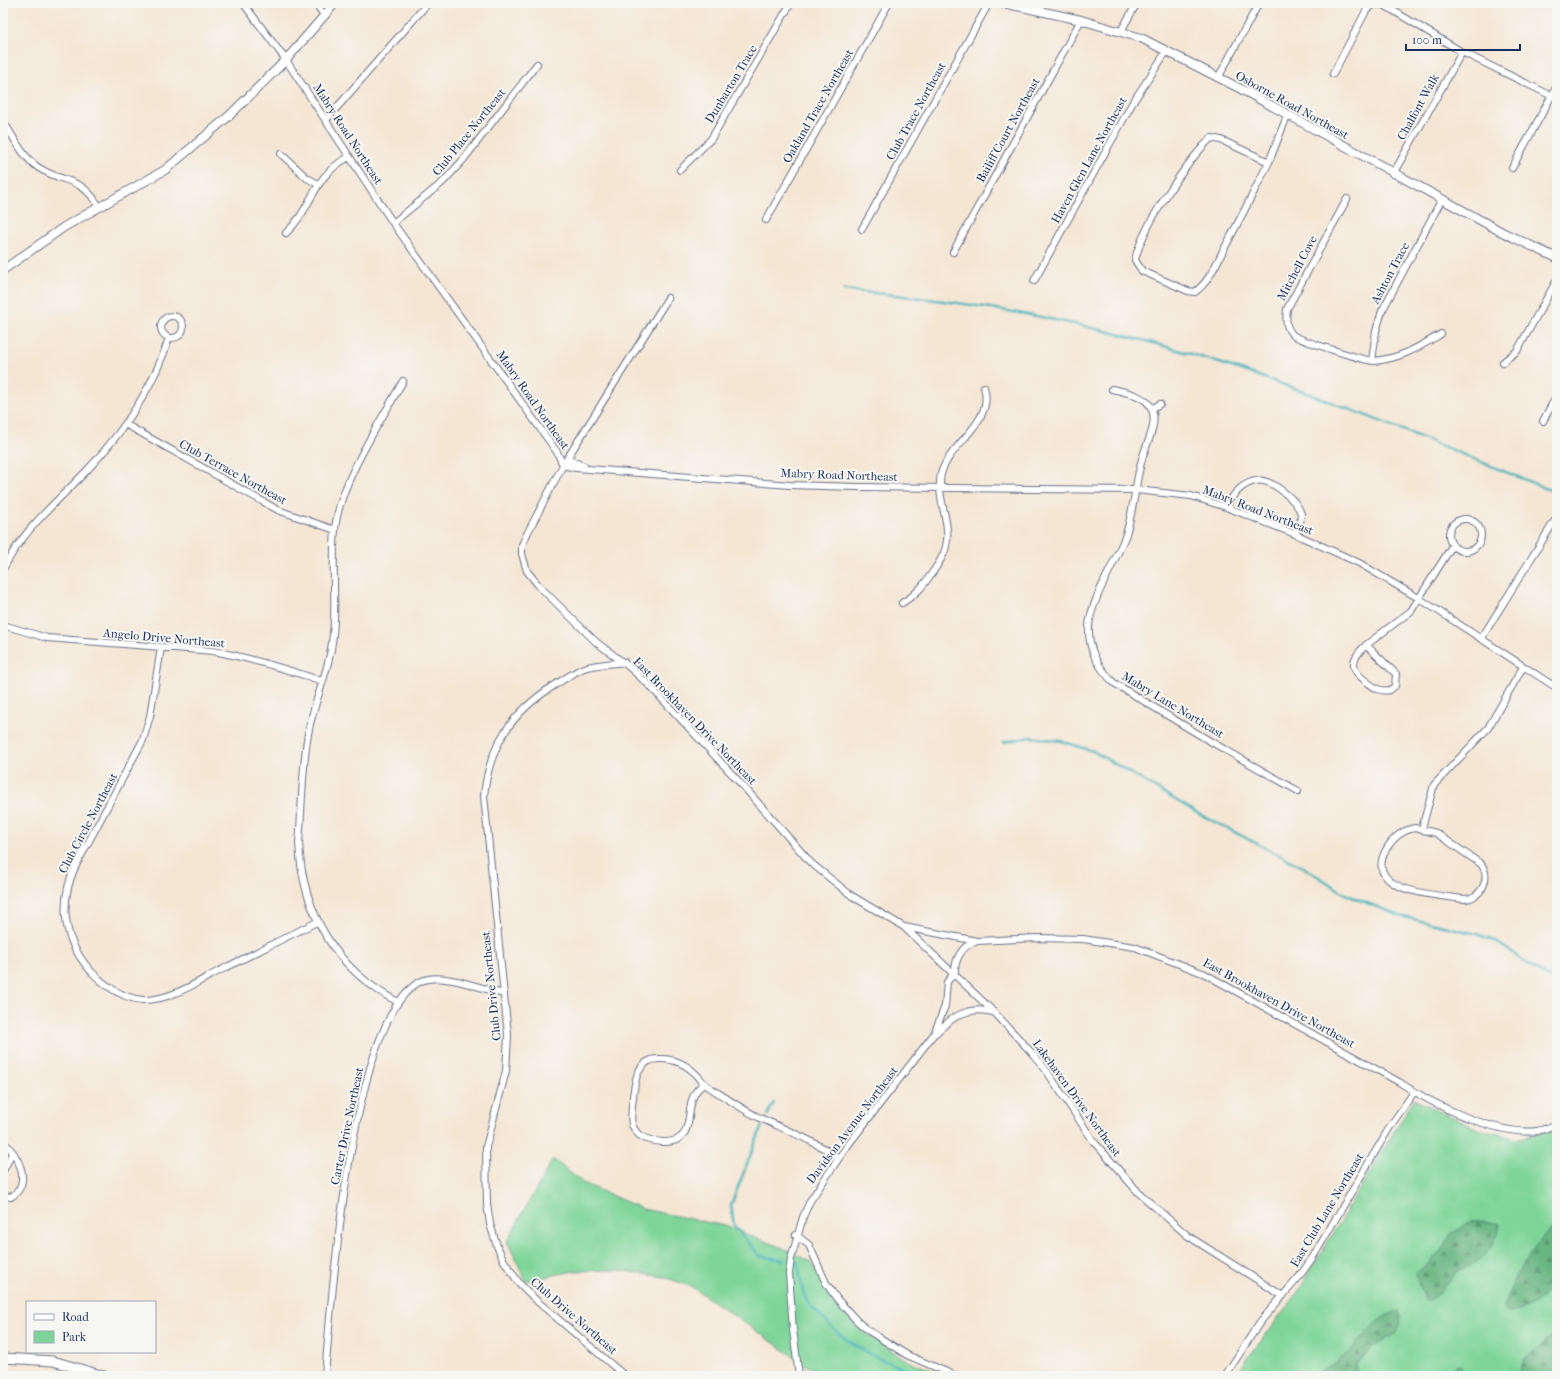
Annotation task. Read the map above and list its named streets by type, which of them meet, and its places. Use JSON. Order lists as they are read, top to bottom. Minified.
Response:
{"streets":{"street":["Dunbarton Trace","Osborne Road Northeast","Oakland Trace Northeast","Chalfont Walk","Club Trace Northeast","Bailiff Court Northeast","Club Place Northeast","Mabry Road Northeast","Haven Glen Lane Northeast","Mitchell Cove","Ashton Trace","Club Terrace Northeast","Angelo Drive Northeast","Mabry Lane Northeast","East Brookhaven Drive Northeast","Club Circle Northeast","Club Drive Northeast","Lakehaven Drive Northeast","Davidson Avenue Northeast","Carter Drive Northeast","East Club Lane Northeast"]},"crossings":[["Osborne Road Northeast","Chalfont Walk"],["Osborne Road Northeast","Bailiff Court Northeast"],["Osborne Road Northeast","Haven Glen Lane Northeast"],["Osborne Road Northeast","Ashton Trace"],["Club Place Northeast","Mabry Road Northeast"],["Mabry Road Northeast","Mabry Lane Northeast"],["Mabry Road Northeast","East Brookhaven Drive Northeast"],["Mitchell Cove","Ashton Trace"],["Angelo Drive Northeast","Club Circle Northeast"],["East Brookhaven Drive Northeast","Club Drive Northeast"],["East Brookhaven Drive Northeast","Lakehaven Drive Northeast"],["East Brookhaven Drive Northeast","East Club Lane Northeast"],["Club Drive Northeast","Carter Drive Northeast"],["Lakehaven Drive Northeast","Davidson Avenue Northeast"],["Lakehaven Drive Northeast","East Club Lane Northeast"]],"legend":["Road","Park"],"scale_bar":"100 m"}
